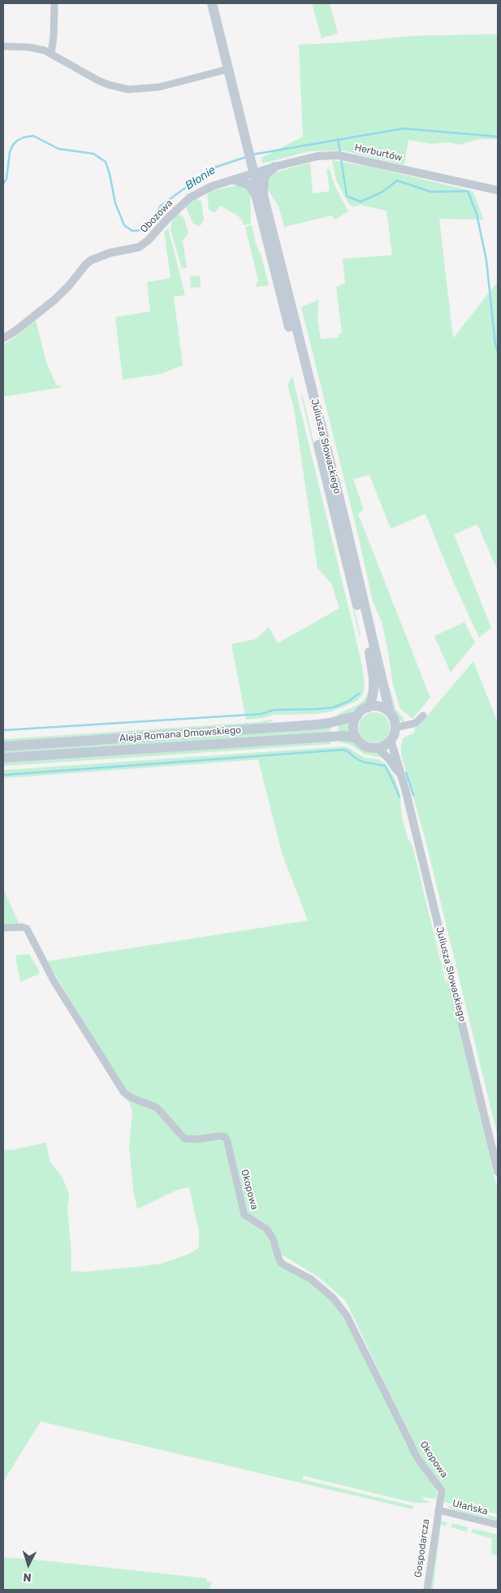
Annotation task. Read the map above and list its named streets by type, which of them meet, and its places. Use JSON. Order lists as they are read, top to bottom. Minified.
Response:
{"streets":{"main road":["Juliusza Słowackiego","Aleja Romana Dmowskiego"],"street":["Herburtów","Obozowa","Okopowa","Ułańska","Gospodarcza"]},"crossings":[["Herburtów","Obozowa"],["Herburtów","Juliusza Słowackiego"],["Obozowa","Juliusza Słowackiego"],["Juliusza Słowackiego","Aleja Romana Dmowskiego"],["Okopowa","Ułańska"],["Okopowa","Gospodarcza"],["Ułańska","Gospodarcza"]],"water":["Błonie"],"north":"bottom"}
